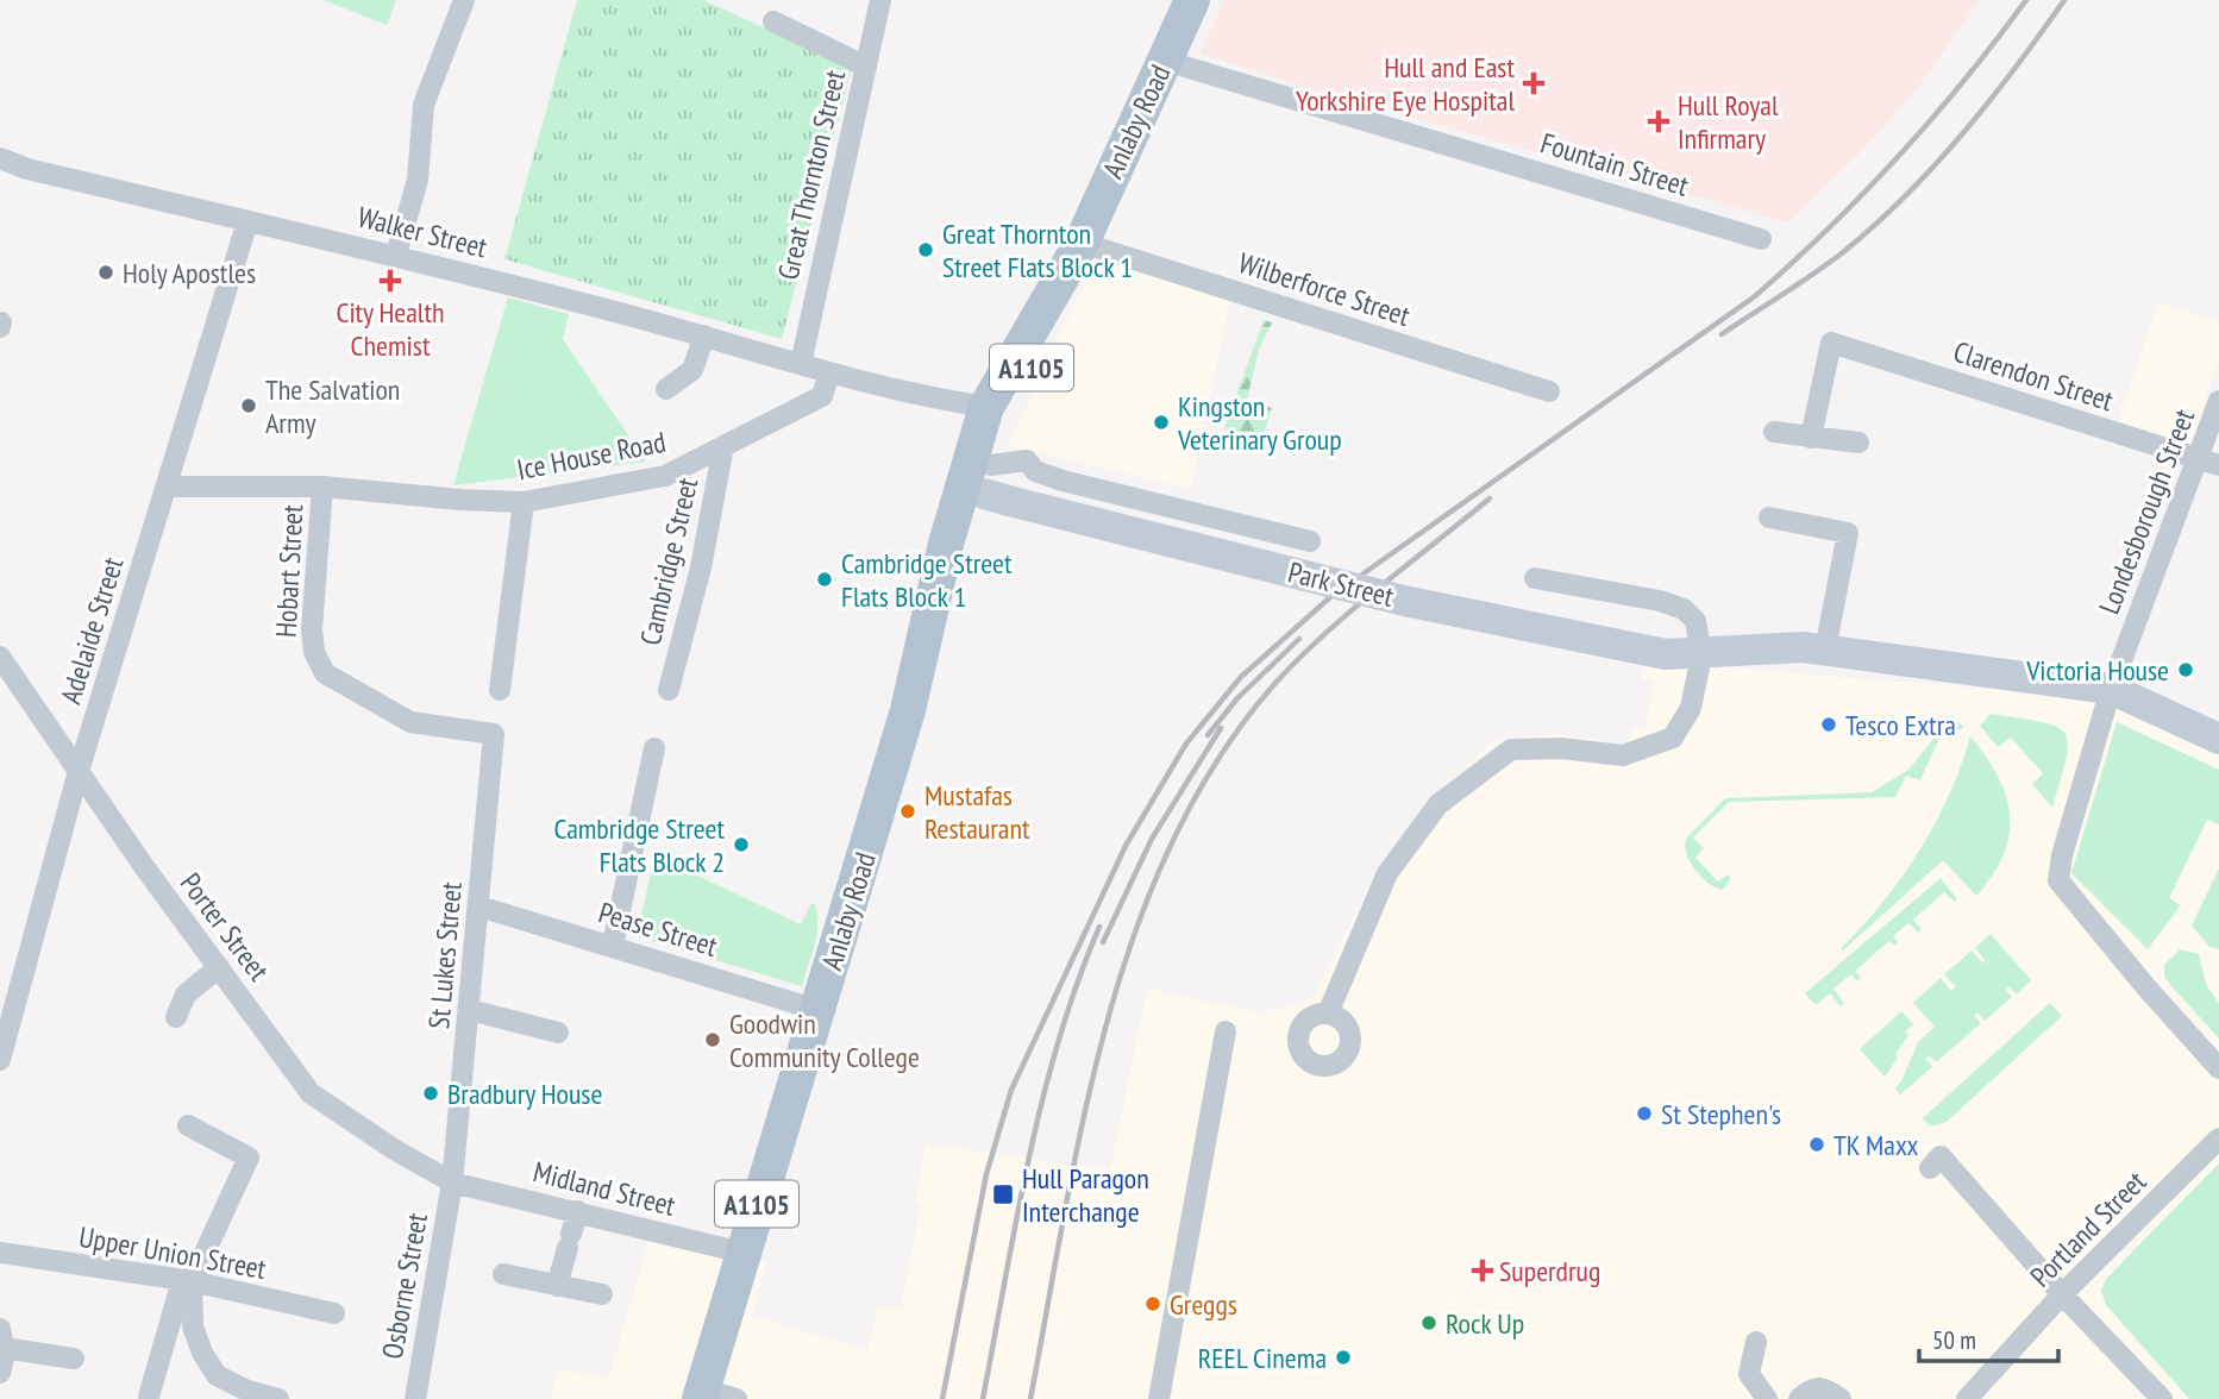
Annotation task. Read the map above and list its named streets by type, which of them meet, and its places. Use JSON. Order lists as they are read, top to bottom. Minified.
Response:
{"streets":{"main road":["Anlaby Road","A1105"],"street":["Fountain Street","Great Thornton Street","Walker Street","Wilberforce Street","Clarendon Street","Ice House Road","Londesborough Street","Cambridge Street","Hobart Street","Park Street","Adelaide Street","Porter Street","Pease Street","St Lukes Street","Midland Street","Portland Street","Upper Union Street","Osborne Street"]},"crossings":[["Anlaby Road","Fountain Street"],["Anlaby Road","Wilberforce Street"],["Anlaby Road","Park Street"],["Anlaby Road","Pease Street"],["Anlaby Road","Midland Street"],["Great Thornton Street","Walker Street"],["Walker Street","Ice House Road"],["Walker Street","Adelaide Street"],["Clarendon Street","Londesborough Street"],["Ice House Road","Cambridge Street"],["Ice House Road","Hobart Street"],["Ice House Road","Adelaide Street"],["Londesborough Street","Park Street"],["Hobart Street","St Lukes Street"],["Adelaide Street","Porter Street"],["Porter Street","St Lukes Street"],["Porter Street","Midland Street"],["Porter Street","Osborne Street"],["Pease Street","St Lukes Street"],["St Lukes Street","Midland Street"],["St Lukes Street","Osborne Street"],["Midland Street","Osborne Street"]],"places":{"health":["Hull and East Yorkshire Eye Hospital","Hull Royal Infirmary","City Health Chemist","Superdrug"],"other":["Great Thornton Street Flats Block 1","Holy Apostles","The Salvation Army","Kingston Veterinary Group","Cambridge Street Flats Block 1","Victoria House","Tesco Extra","Mustafas Restaurant","Cambridge Street Flats Block 2","Goodwin Community College","Bradbury House","St Stephen's","TK Maxx","Greggs","Rock Up","REEL Cinema"],"transit":["Hull Paragon Interchange"]},"scale_bar":"50 m"}
